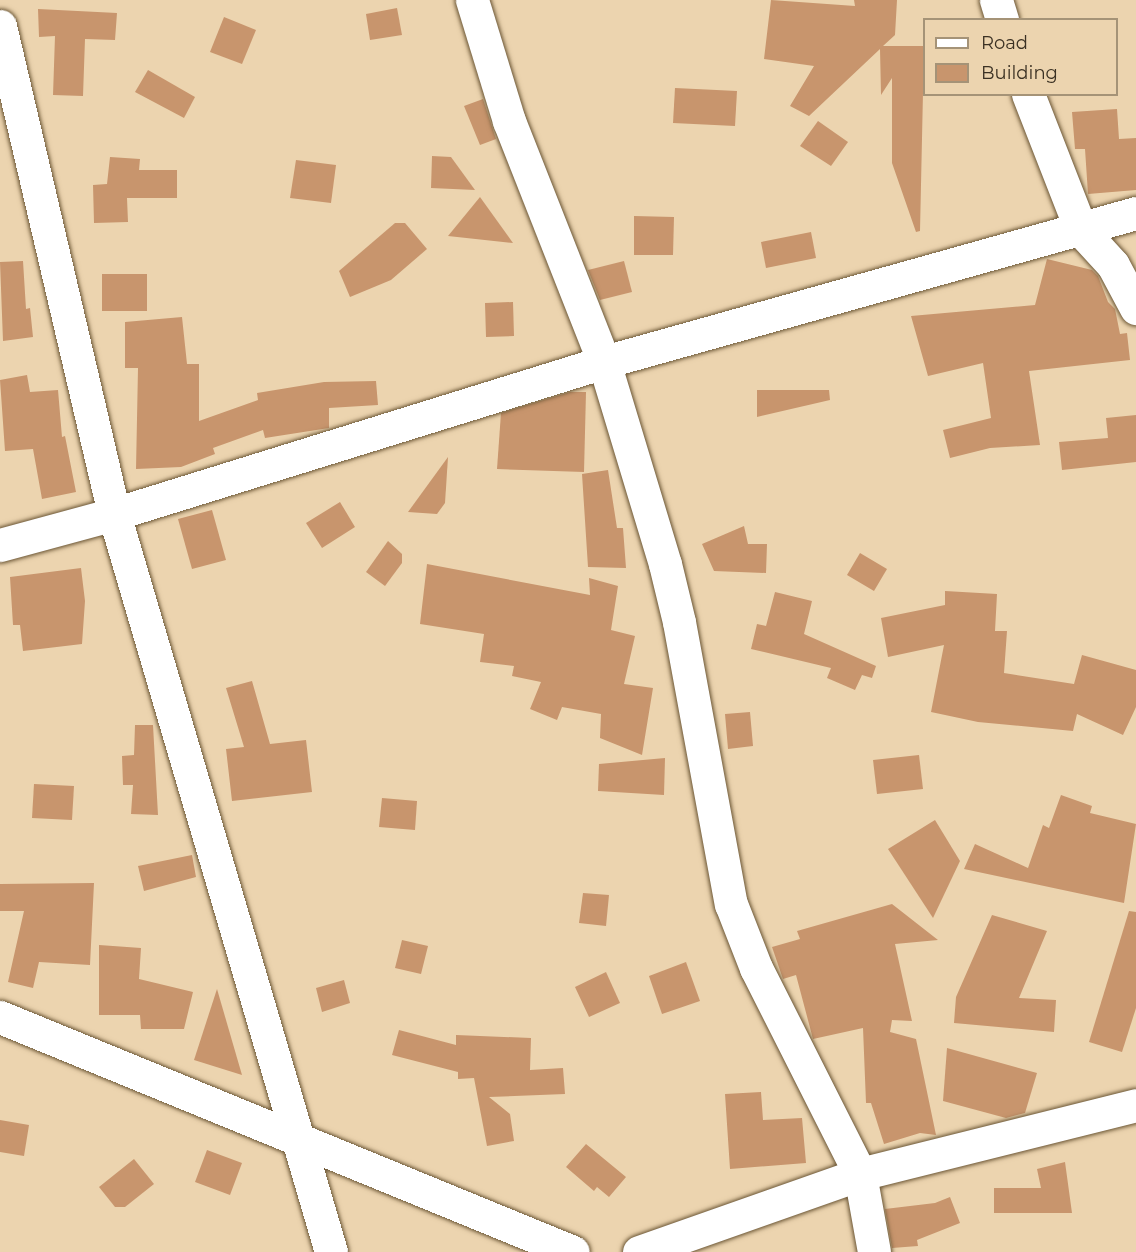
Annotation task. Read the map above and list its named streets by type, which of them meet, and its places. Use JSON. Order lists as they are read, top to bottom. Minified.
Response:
{"legend":["Road","Building"]}
